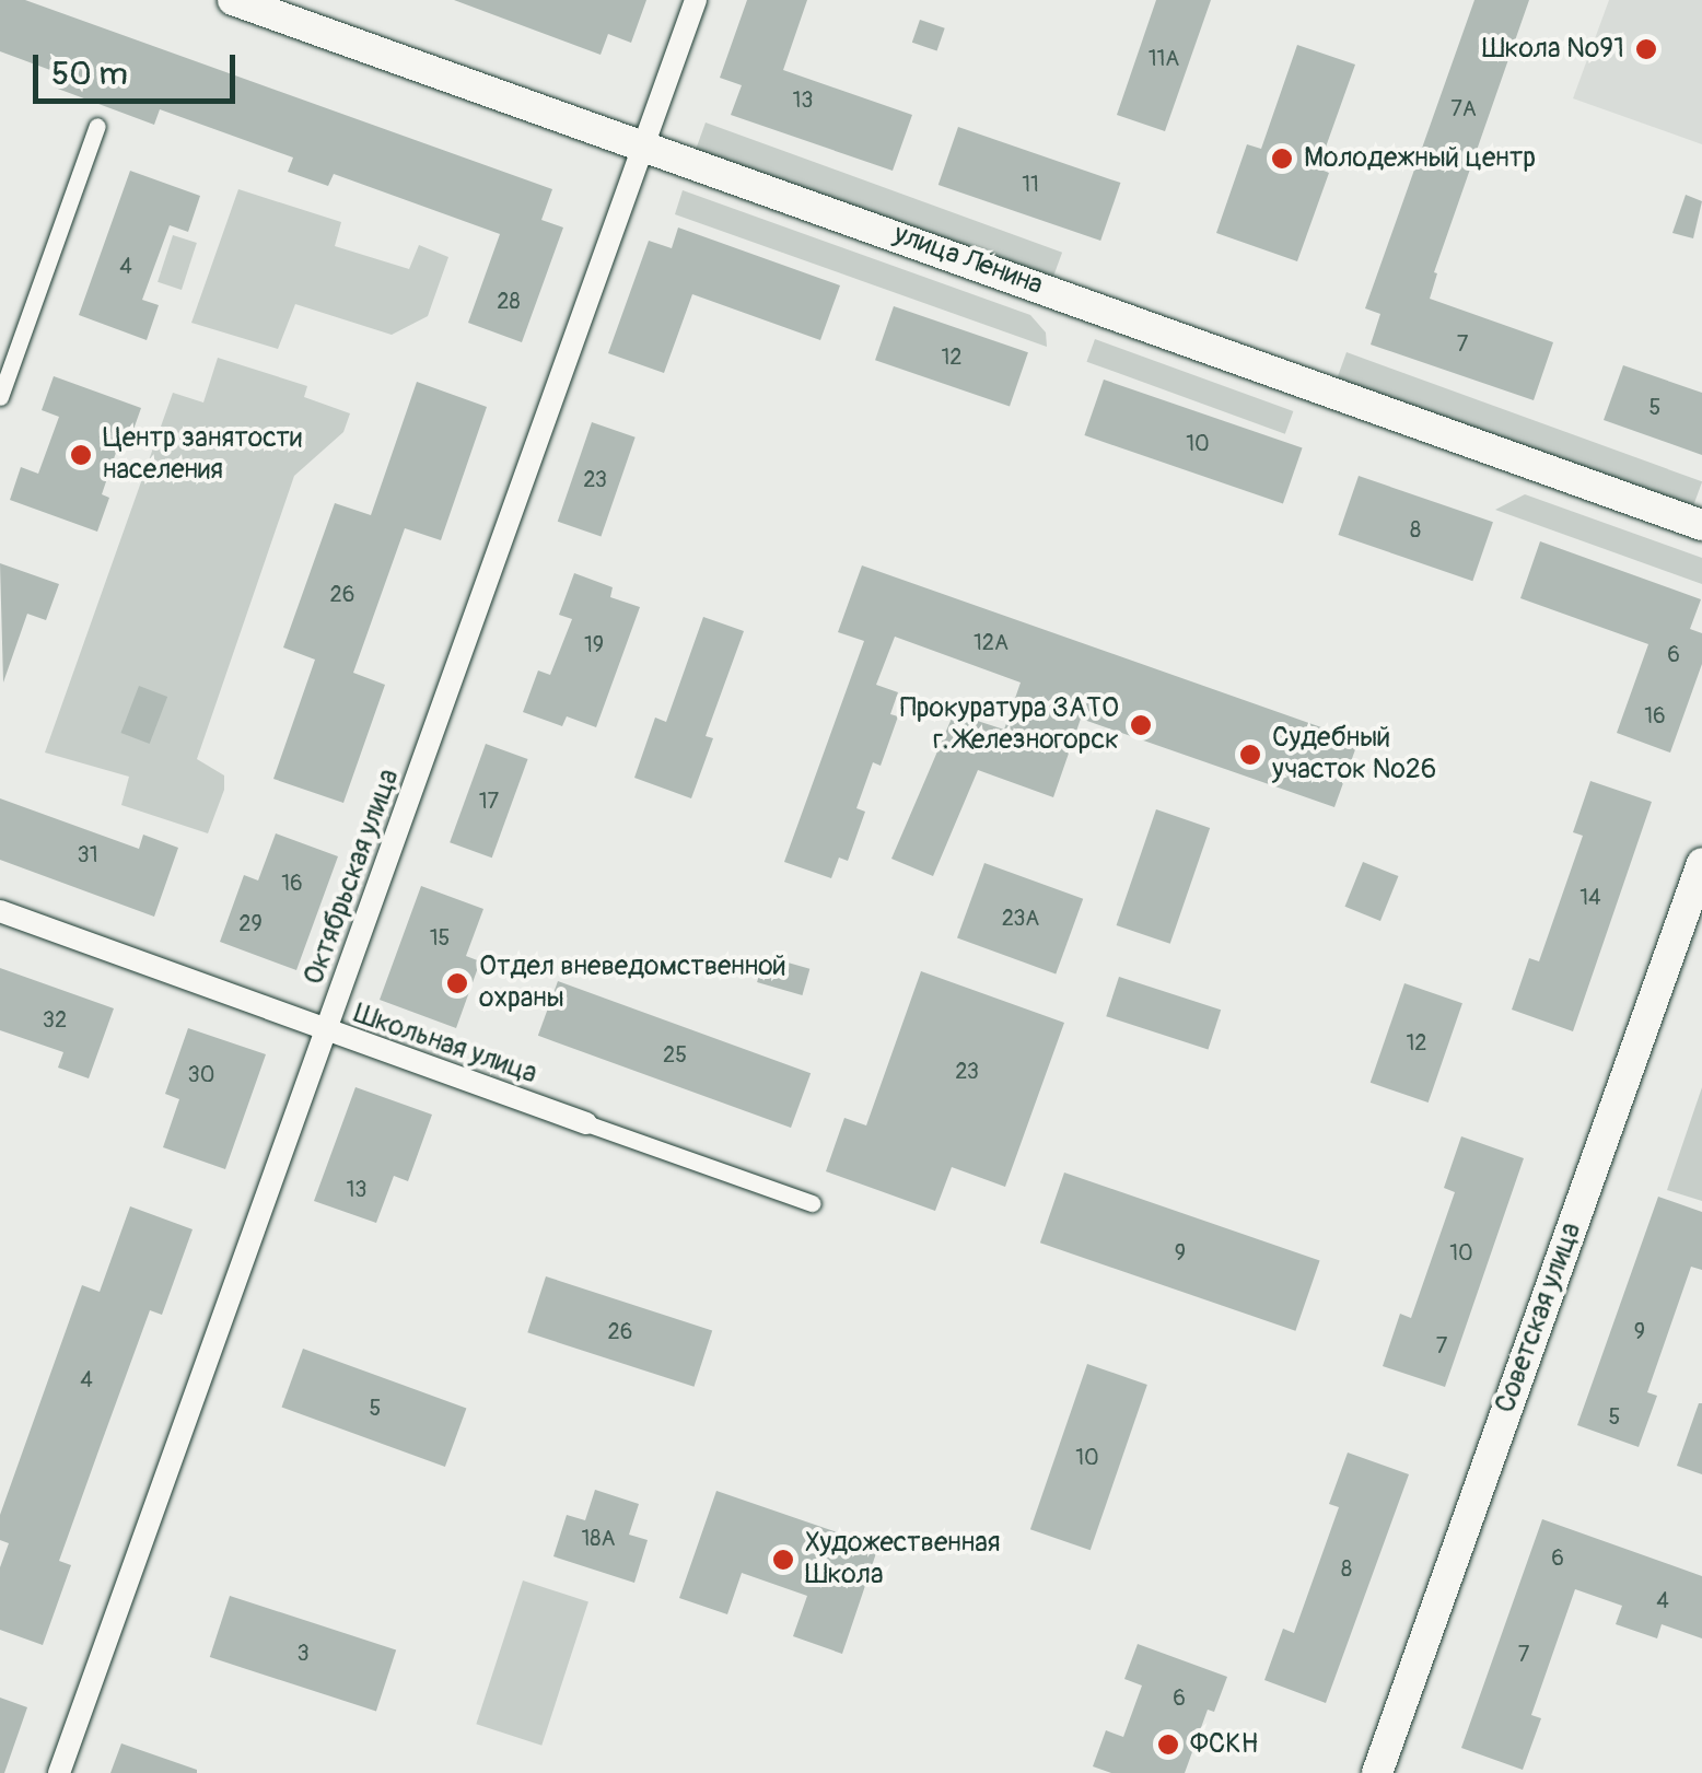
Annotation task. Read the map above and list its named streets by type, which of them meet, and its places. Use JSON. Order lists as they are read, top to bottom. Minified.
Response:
{"streets":{"main road":["улица Ленина","Советская улица"],"street":["Октябрьская улица","Школьная улица"]},"crossings":[["улица Ленина","Октябрьская улица"],["Октябрьская улица","Школьная улица"]],"places":["Школа №91","Молодежный центр","Центр занятости населения","Прокуратура ЗАТО г. Железногорск","Судебный участок №26","Отдел вневедомственной охраны","Художественная Школа","ФСКН"],"house_numbers":["11А","13","7А","11","4","28","7","12","5","10","23","8","26","12А","19","6","16","17","31","16","14","23А","29","15","32","12","25","23","30","13","9","10","26","9","7","4","5","5","10","18А","6","8","4","3","7","6"],"scale_bar":"50 m"}
